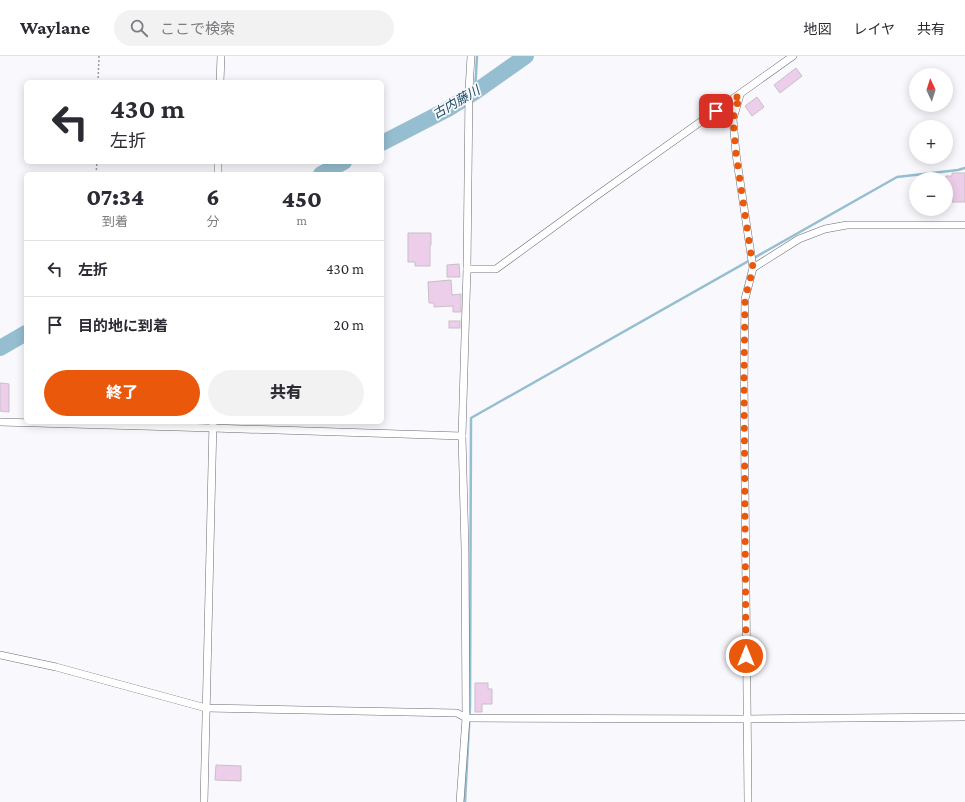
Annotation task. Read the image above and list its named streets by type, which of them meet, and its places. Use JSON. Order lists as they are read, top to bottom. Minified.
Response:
{"water":["古内藤川"],"north":"top","page":{"header":"Waylane","search":"ここで検索","nav":["地図","レイヤ","共有"],"map_buttons":["+","−"],"turn":["430 m","左折"],"eta":["07:34","到着","6","分","450","m"],"list":[{"name":"左折","value":"430 m"},{"name":"目的地に到着","value":"20 m"}],"buttons":["終了","共有"]}}
